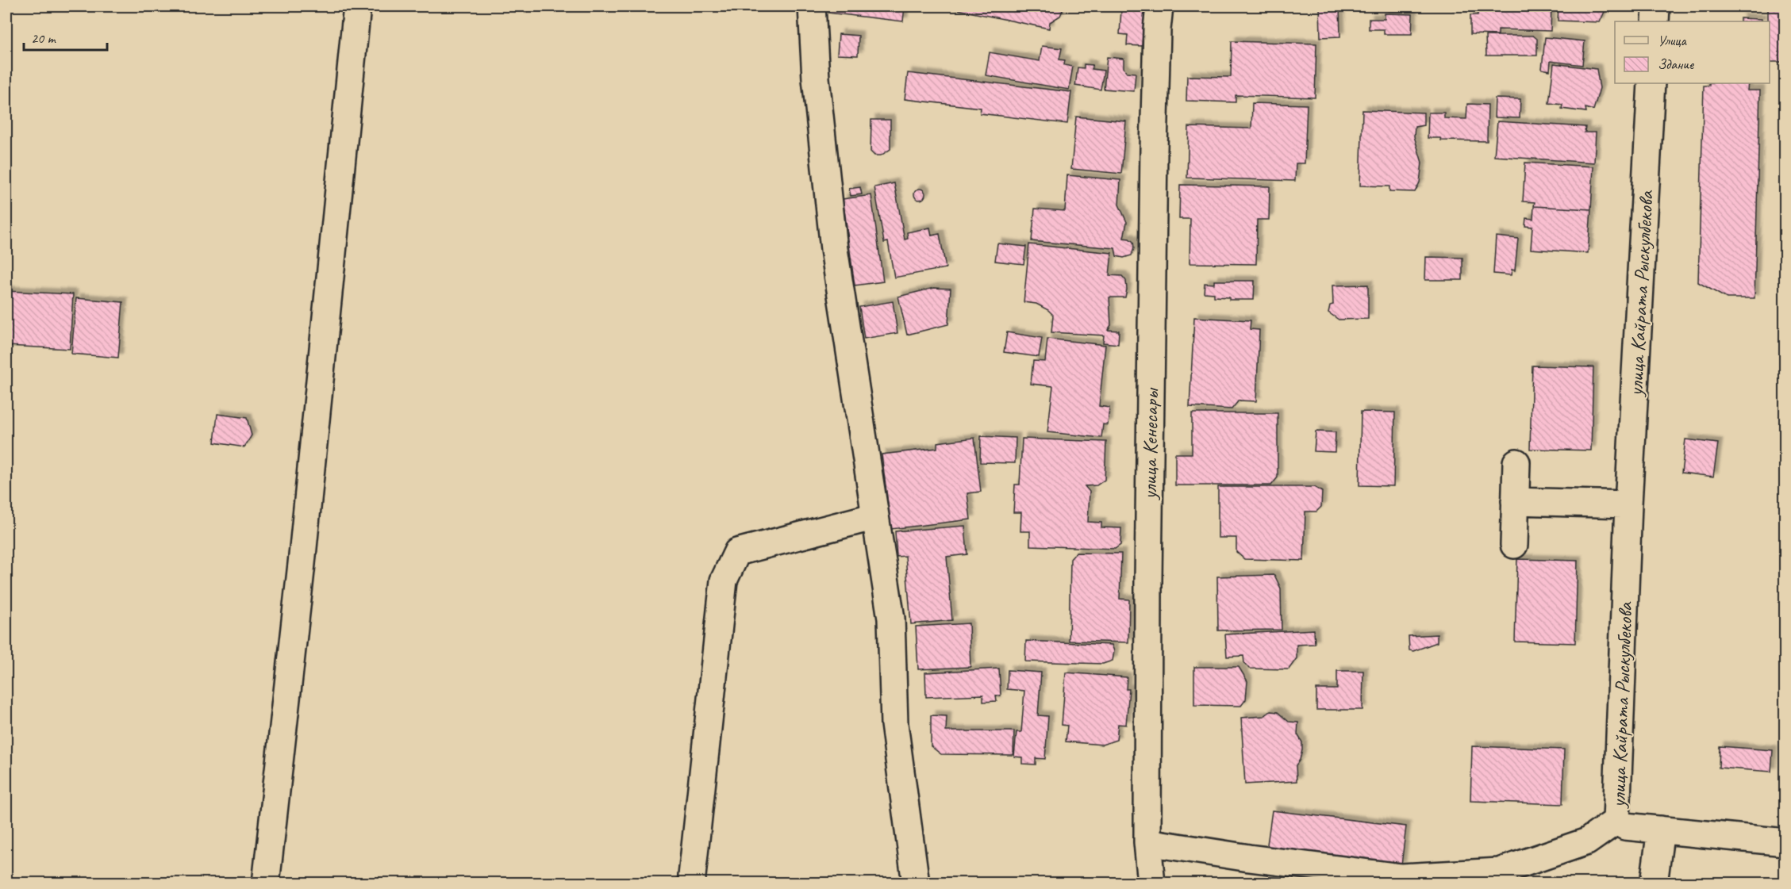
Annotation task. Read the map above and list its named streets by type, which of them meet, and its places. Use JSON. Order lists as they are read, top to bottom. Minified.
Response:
{"streets":{"street":["улица Кайрата Рыскулбекова","улица Кенесары"]},"legend":["Улица","Здание"],"scale_bar":"20 m"}
